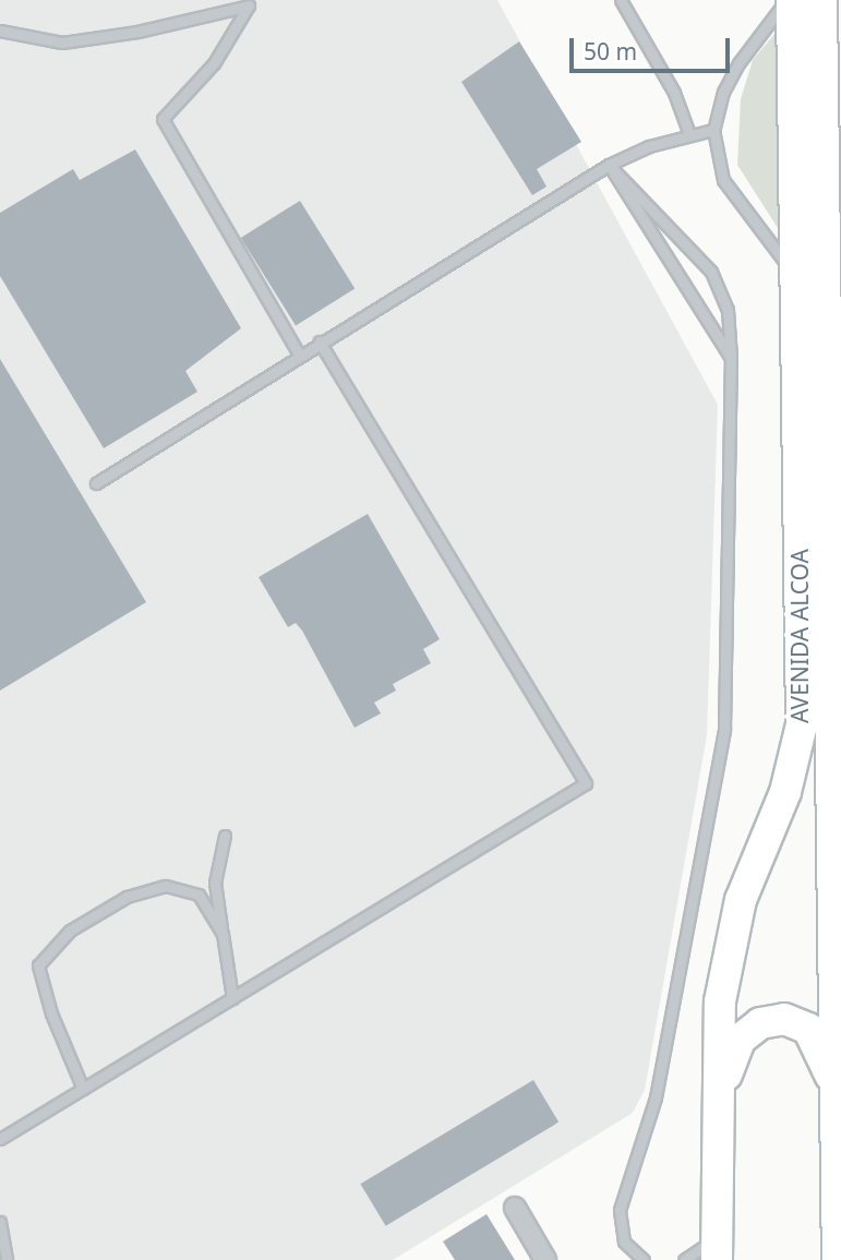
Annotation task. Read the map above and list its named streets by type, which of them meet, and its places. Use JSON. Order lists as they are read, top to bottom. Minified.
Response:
{"streets":{"main road":["AVENIDA ALCOA"]},"scale_bar":"50 m"}
